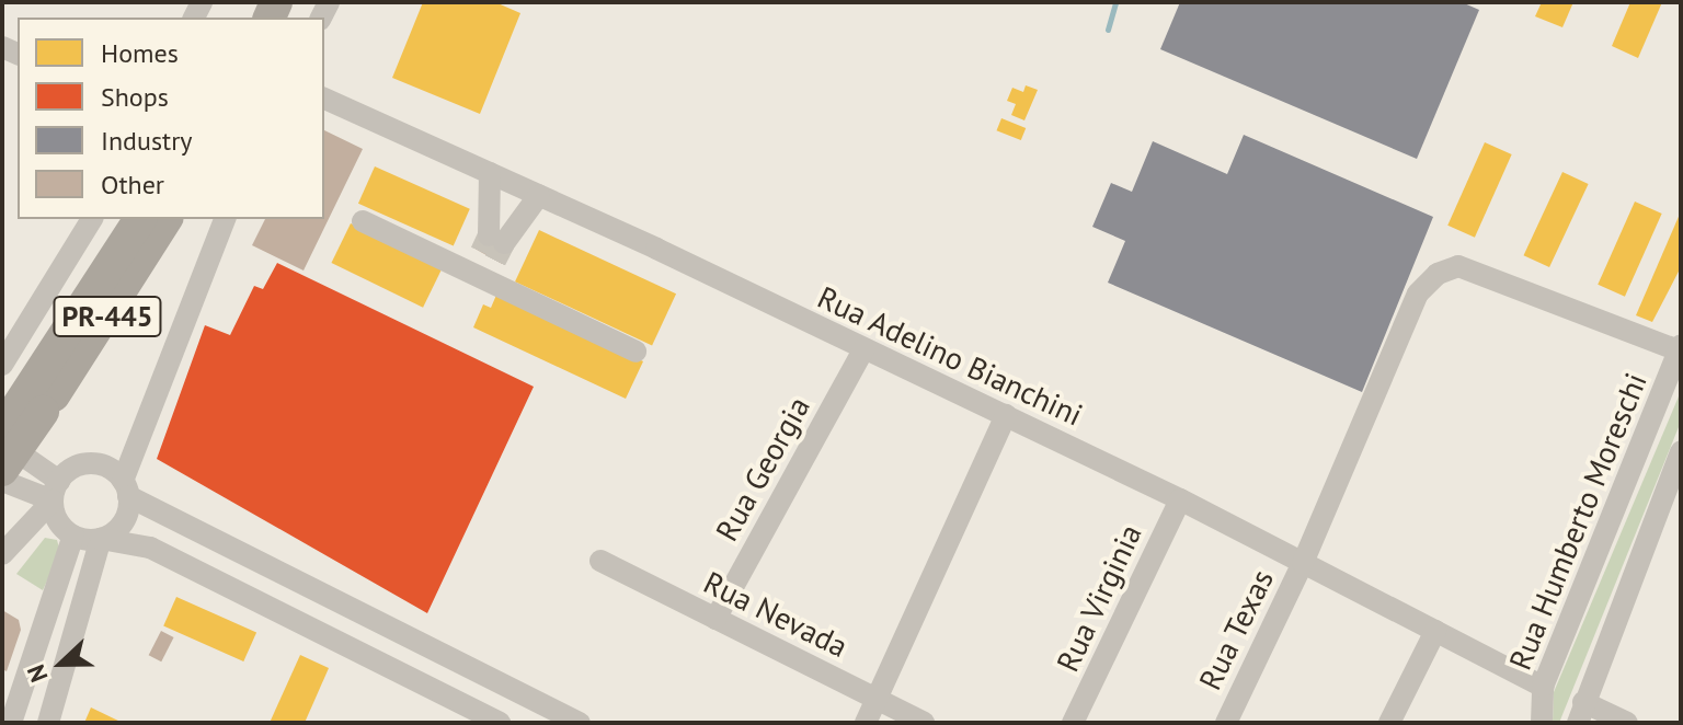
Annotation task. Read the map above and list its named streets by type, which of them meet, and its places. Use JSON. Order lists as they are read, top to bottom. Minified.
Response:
{"streets":{"highway":["PR-445"],"street":["Rua Adelino Bianchini","Rua Georgia","Rua Humberto Moreschi","Rua Virginia","Rua Nevada","Rua Texas"]},"crossings":[["Rua Adelino Bianchini","Rua Georgia"],["Rua Adelino Bianchini","Rua Humberto Moreschi"],["Rua Adelino Bianchini","Rua Virginia"],["Rua Adelino Bianchini","Rua Texas"],["Rua Georgia","Rua Nevada"],["Rua Humberto Moreschi","Rua Texas"]],"legend":["Homes","Shops","Industry","Other"],"north":"left"}
